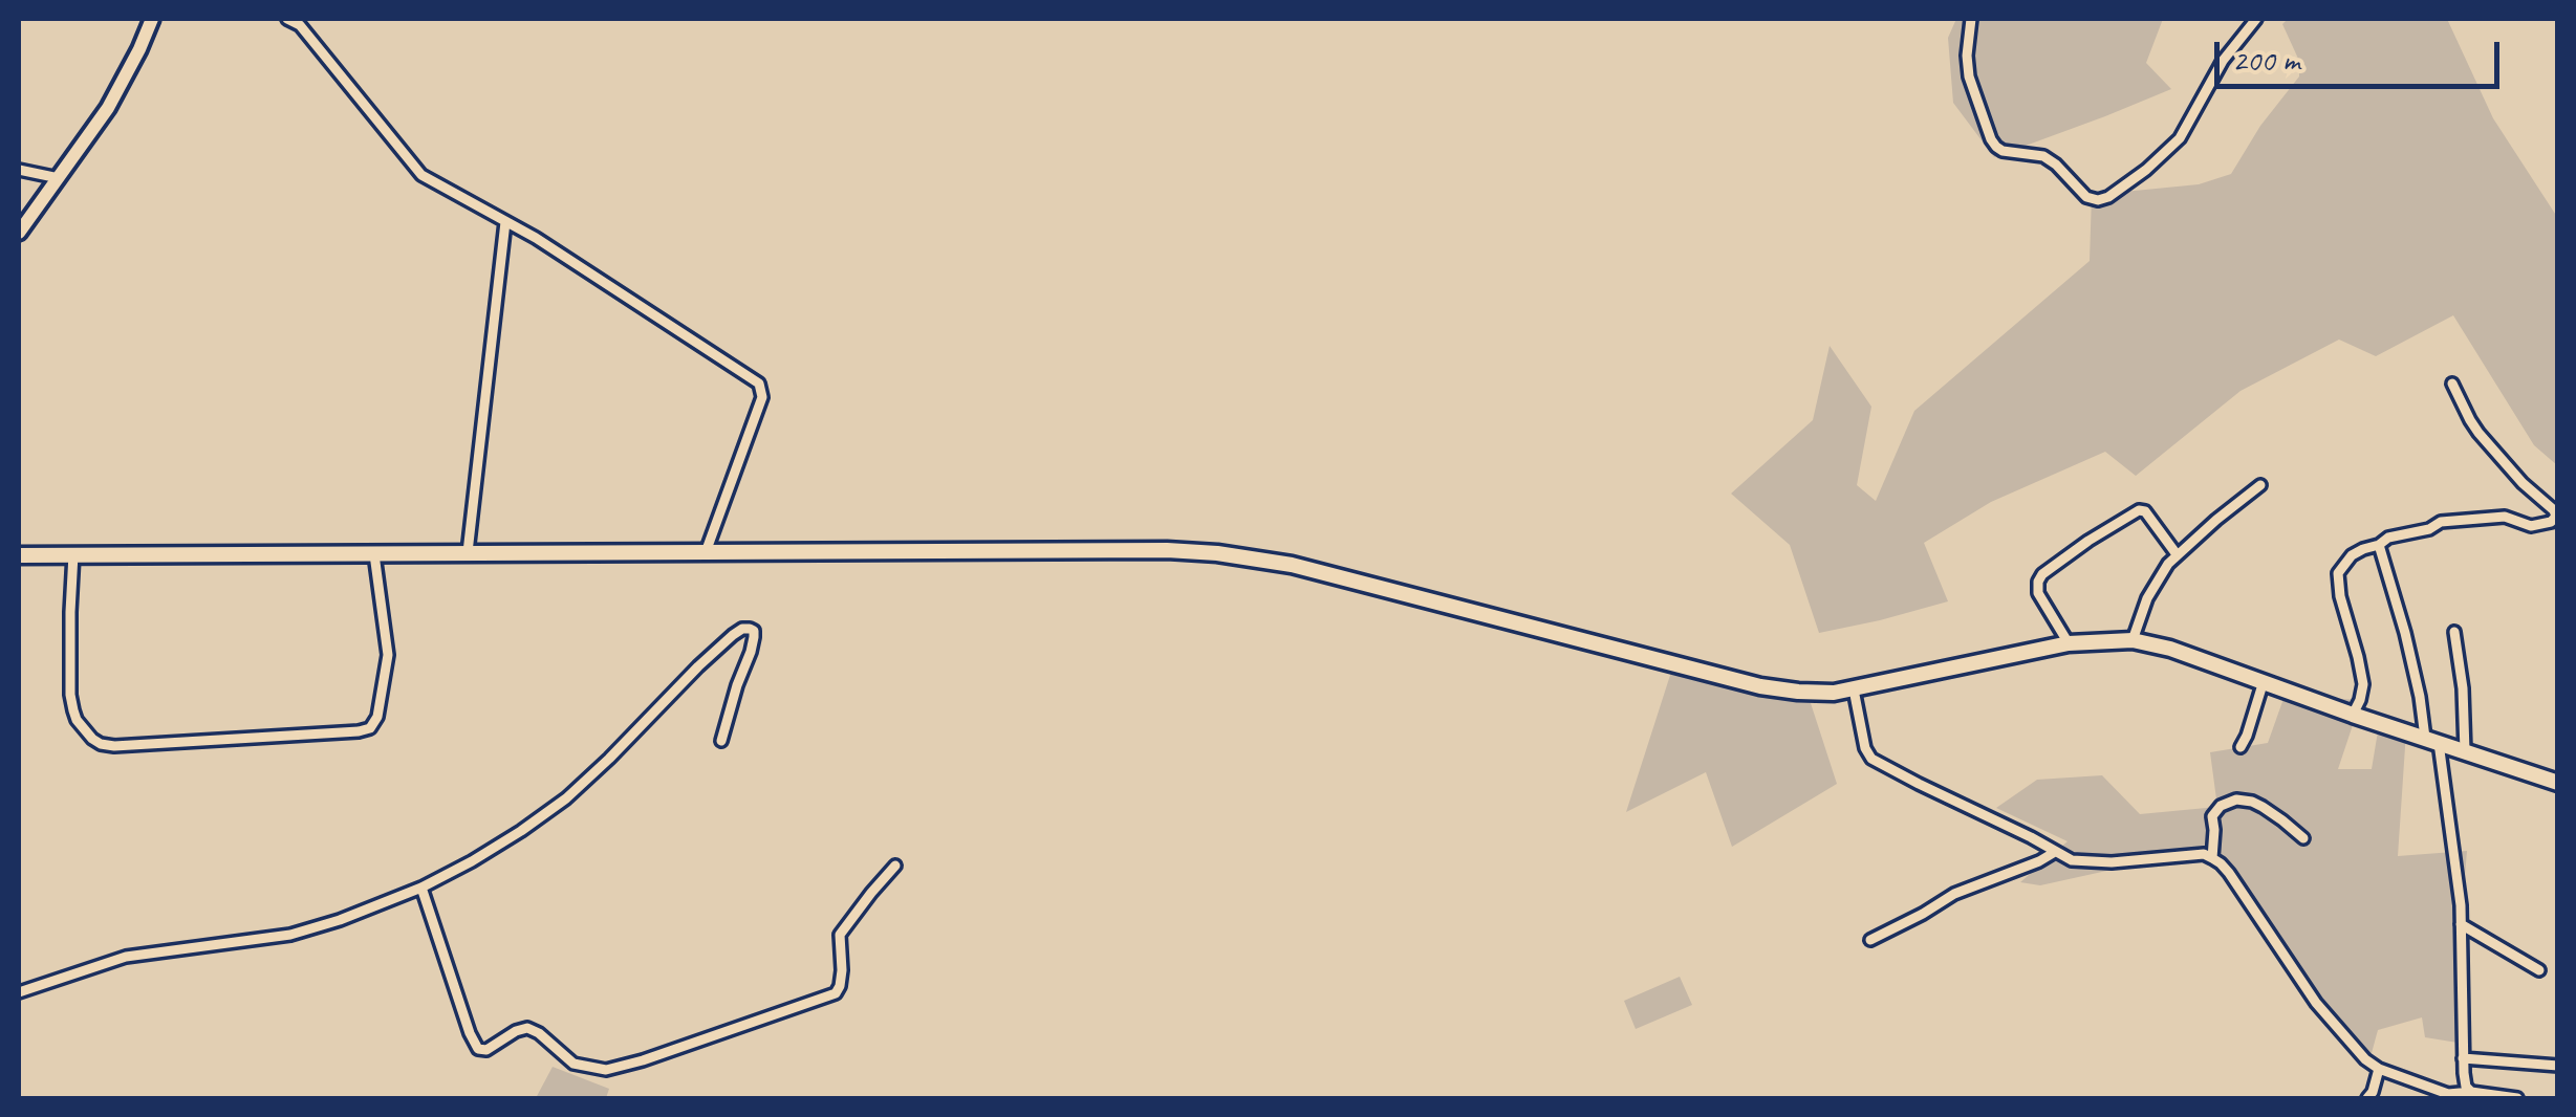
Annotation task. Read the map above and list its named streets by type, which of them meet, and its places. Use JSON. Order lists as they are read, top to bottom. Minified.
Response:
{"scale_bar":"200 m"}
